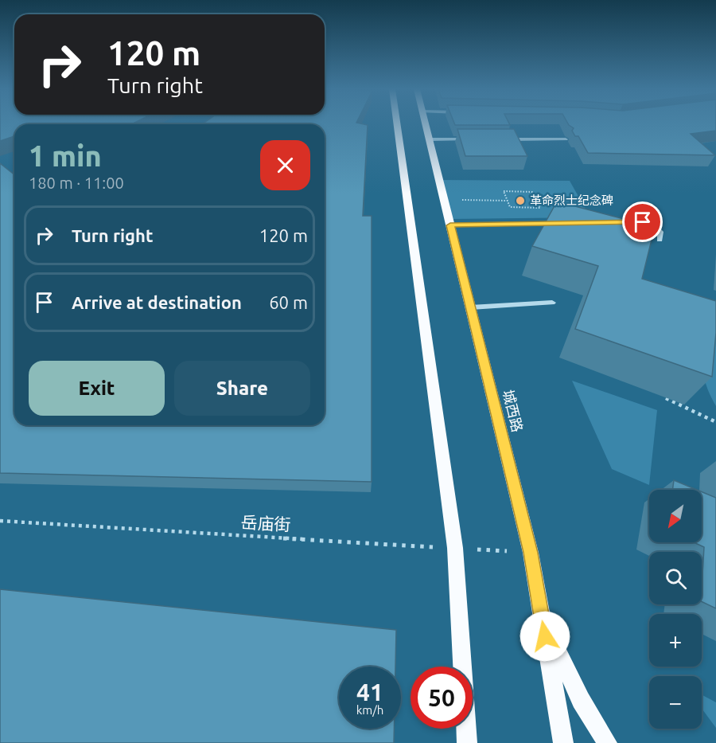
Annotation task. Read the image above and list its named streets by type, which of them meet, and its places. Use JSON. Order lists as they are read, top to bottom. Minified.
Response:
{"streets":{"main road":["城西路"],"path":["岳庙街"]},"crossings":[["城西路","岳庙街"]],"places":["革命烈士纪念碑"],"north":"bottom left","page":{"turn":["120 m","Turn right"],"heading":["1 min","180 m · 11:00"],"list":[{"name":"Turn right","value":"120 m"},{"name":"Arrive at destination","value":"60 m"}],"buttons":["Exit","Share"],"map_buttons":["+","−"],"speed":"41 km/h","limit":"50"}}
